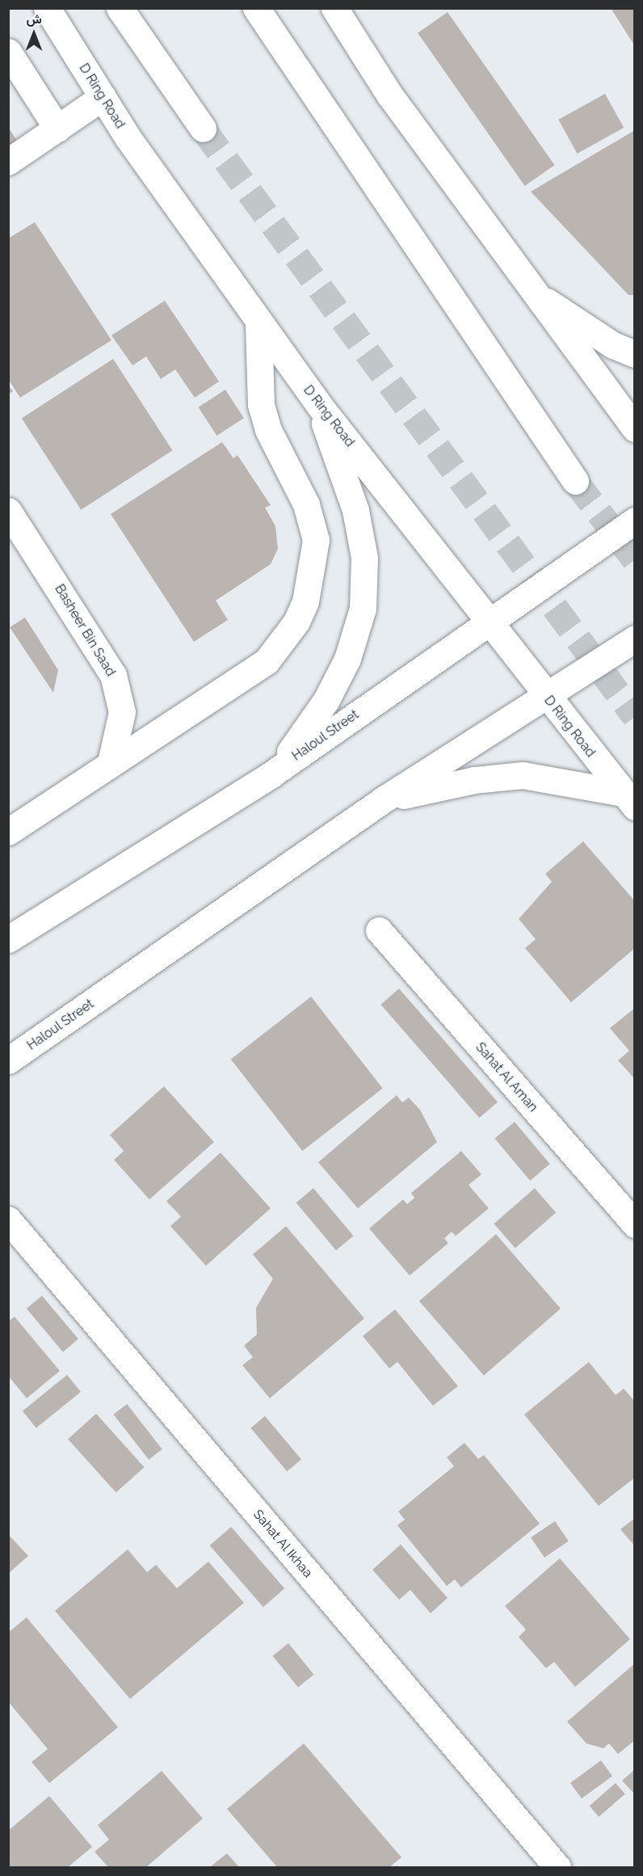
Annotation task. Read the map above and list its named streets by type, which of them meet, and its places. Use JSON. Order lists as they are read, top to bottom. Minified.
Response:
{"streets":{"main road":["D Ring Road","Basheer Bin Saad","Haloul Street","Sahat Al Aman","Sahat Al Ikhaa"]},"crossings":[["D Ring Road","Haloul Street"]],"north":"top"}
